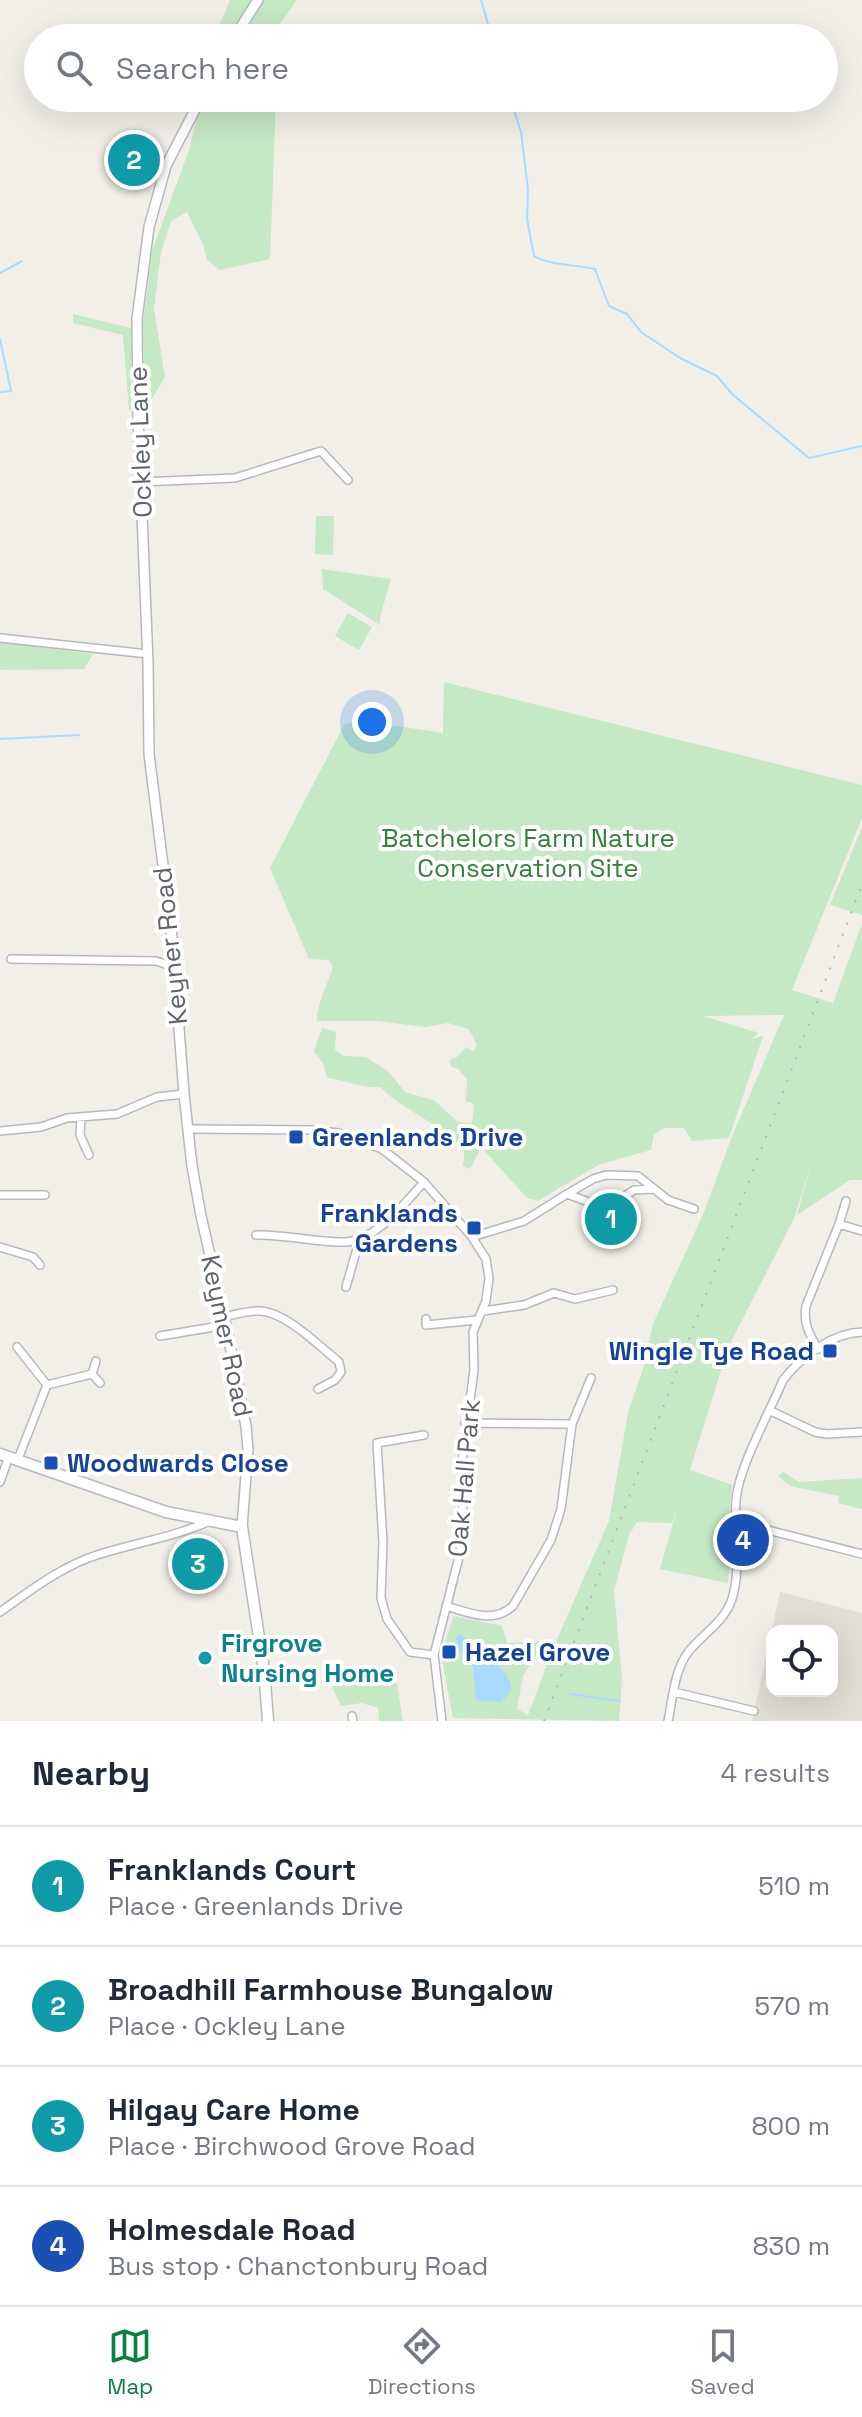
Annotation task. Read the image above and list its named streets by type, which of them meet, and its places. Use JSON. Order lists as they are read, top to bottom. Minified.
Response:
{"streets":{"main road":["Keymer Road"],"street":["Ockley Lane","Keyner Road","Oak Hall Park"]},"crossings":[["Ockley Lane","Keyner Road"],["Keyner Road","Keymer Road"]],"parks":["Batchelors Farm Nature Conservation Site"],"places":{"transit":["Greenlands Drive","Franklands Gardens","Wingle Tye Road","Woodwards Close","Hazel Grove"],"other":["Firgrove Nursing Home"]},"page":{"search":"Search here","pins":["2","1","4","3"],"heading":["Nearby","4 results"],"list":[{"mark":"1","name":"Franklands Court","note":"Place · Greenlands Drive","value":"510 m"},{"mark":"2","name":"Broadhill Farmhouse Bungalow","note":"Place · Ockley Lane","value":"570 m"},{"mark":"3","name":"Hilgay Care Home","note":"Place · Birchwood Grove Road","value":"800 m"},{"mark":"4","name":"Holmesdale Road","note":"Bus stop · Chanctonbury Road","value":"830 m"}],"nav":["Map","Directions","Saved"]}}
